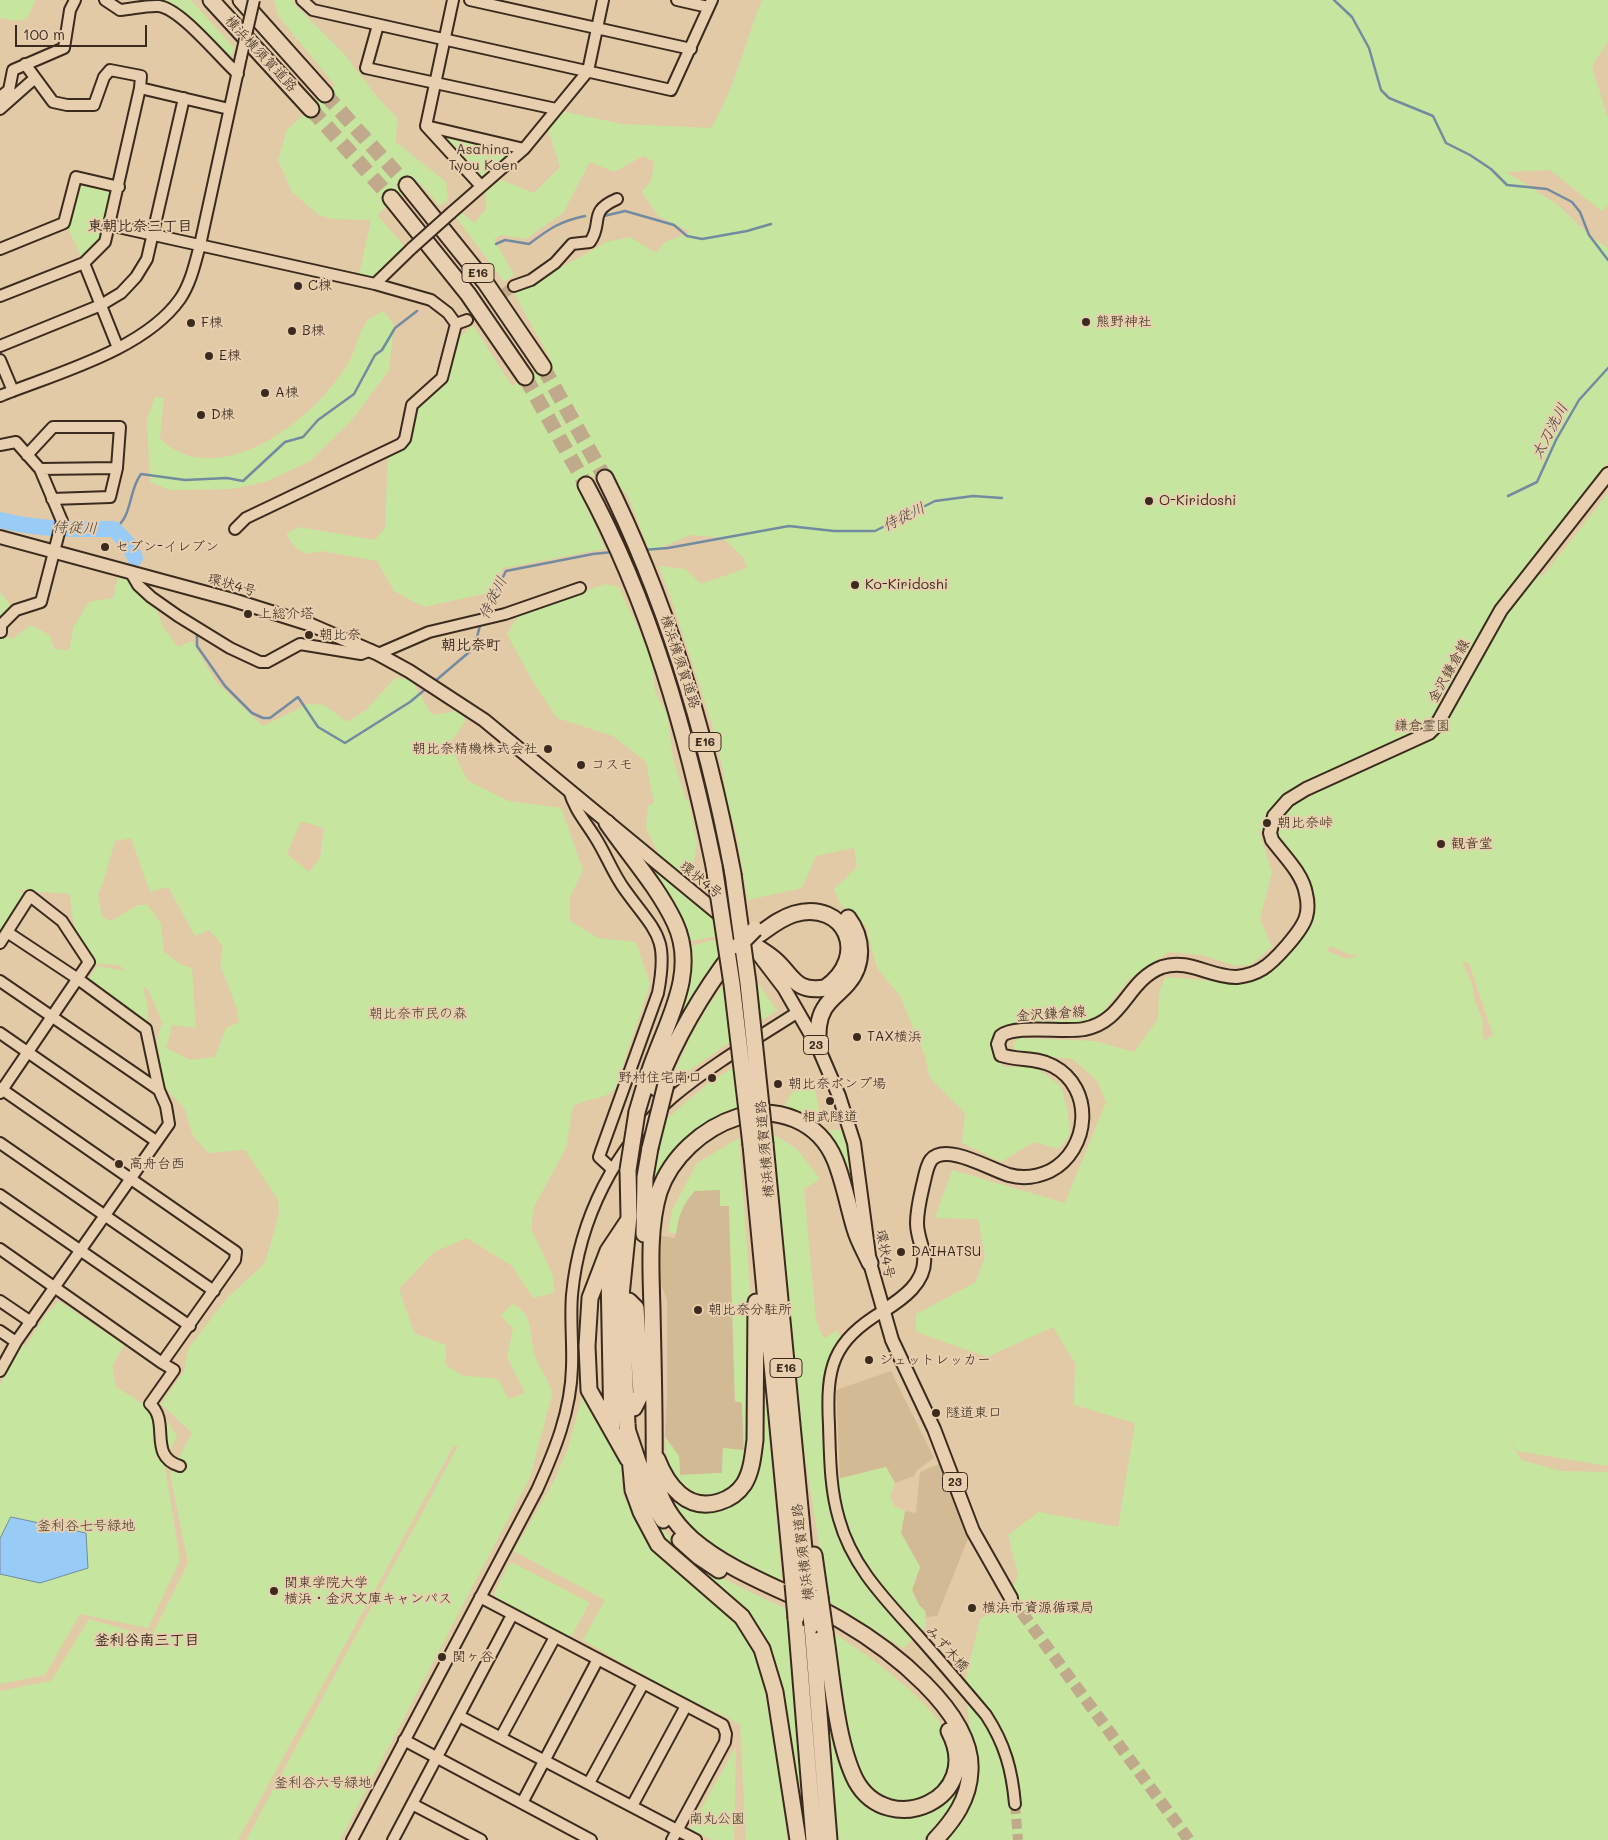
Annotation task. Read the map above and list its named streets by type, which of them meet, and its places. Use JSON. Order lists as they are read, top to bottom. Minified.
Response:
{"streets":{"highway":["横浜横須賀道路","E16"],"main road":["環状4号","金沢鎌倉線","23"],"street":["みず木橋"]},"crossings":[["環状4号","金沢鎌倉線"],["環状4号","みず木橋"],["金沢鎌倉線","みず木橋"]],"districts":["東朝比奈三丁目","朝比奈町","釜利谷南三丁目"],"water":["太刀洗川","侍従川"],"parks":["Asahina Tyou Koen","鎌倉霊園","朝比奈市民の森","釜利谷七号緑地","釜利谷六号緑地","南丸公園"],"places":["C棟","熊野神社","F棟","B棟","E棟","A棟","D棟","O-Kiridoshi","セブン-イレブン","Ko-Kiridoshi","上総介塔","朝比奈","朝比奈精機株式会社","コスモ","朝比奈峠","観音堂","TAX横浜","野村住宅南口","朝比奈ポンプ場","相武隧道","高舟台西","DAIHATSU","朝比奈分駐所","ジェットレッカー","隧道東口","関東学院大学 横浜・金沢文庫キャンパス","横浜市資源循環局","関ヶ谷"],"scale_bar":"100 m"}
